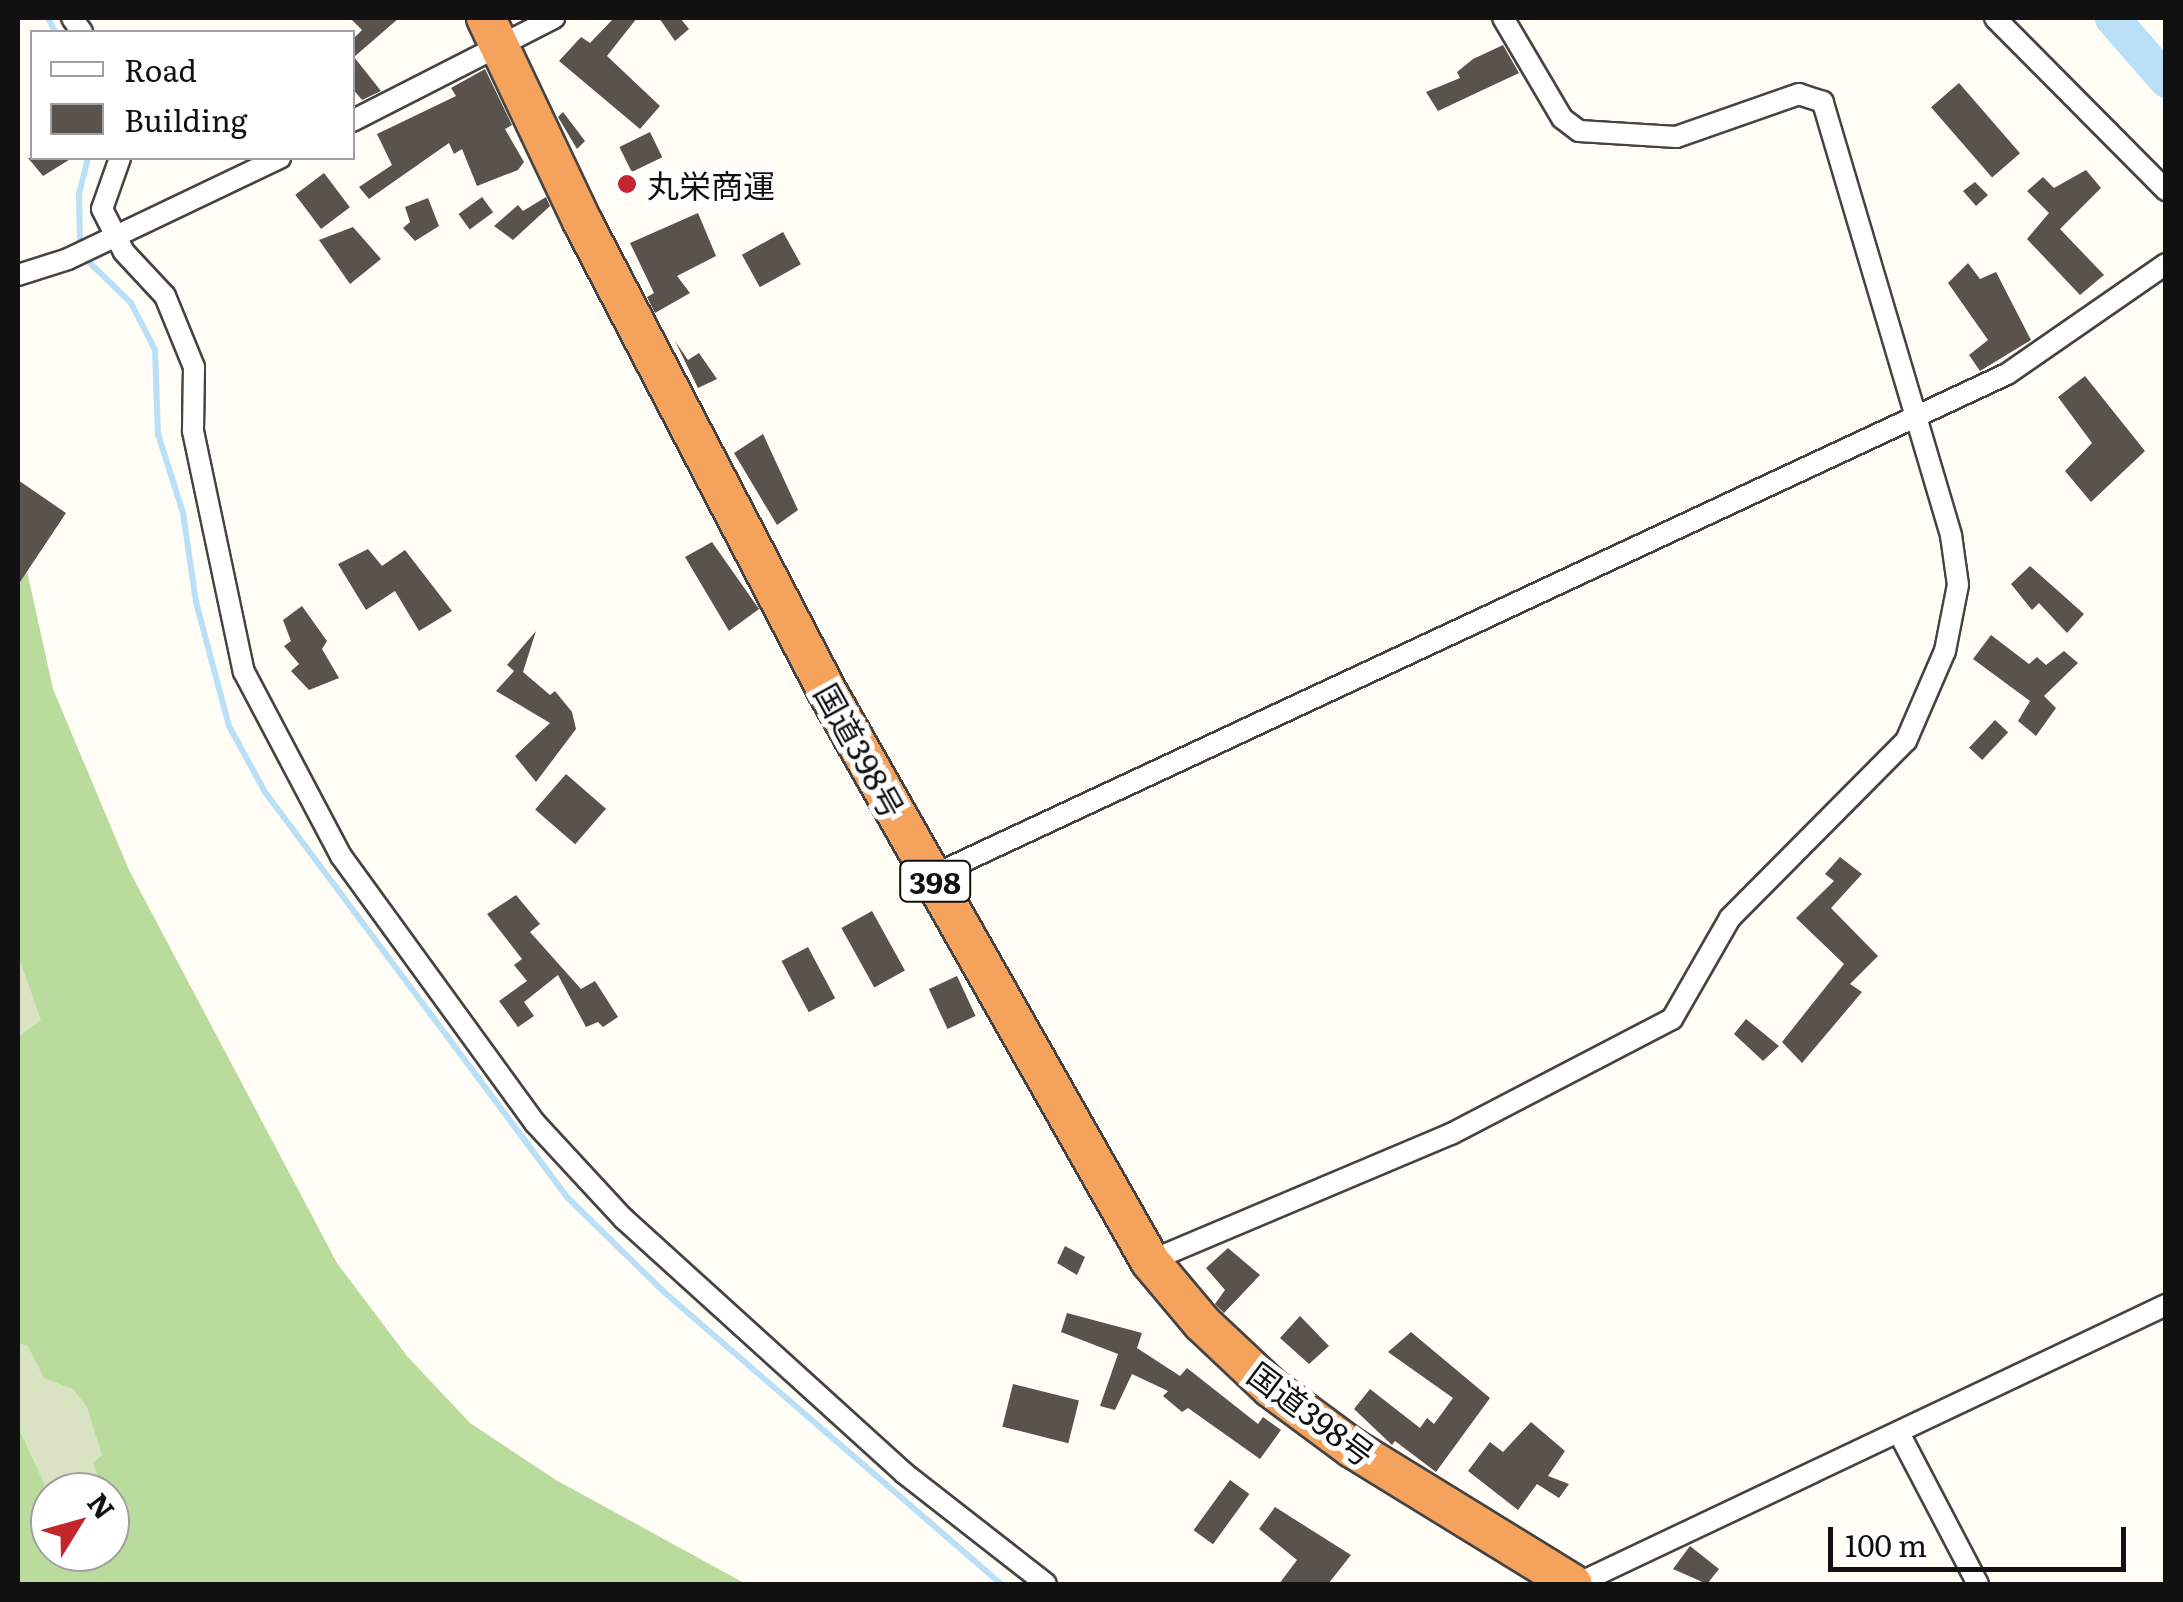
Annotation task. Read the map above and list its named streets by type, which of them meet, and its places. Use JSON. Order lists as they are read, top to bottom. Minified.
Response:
{"streets":{"highway":["国道398号","398"]},"places":["丸栄商運"],"legend":["Road","Building"],"scale_bar":"100 m","north":"top right"}
